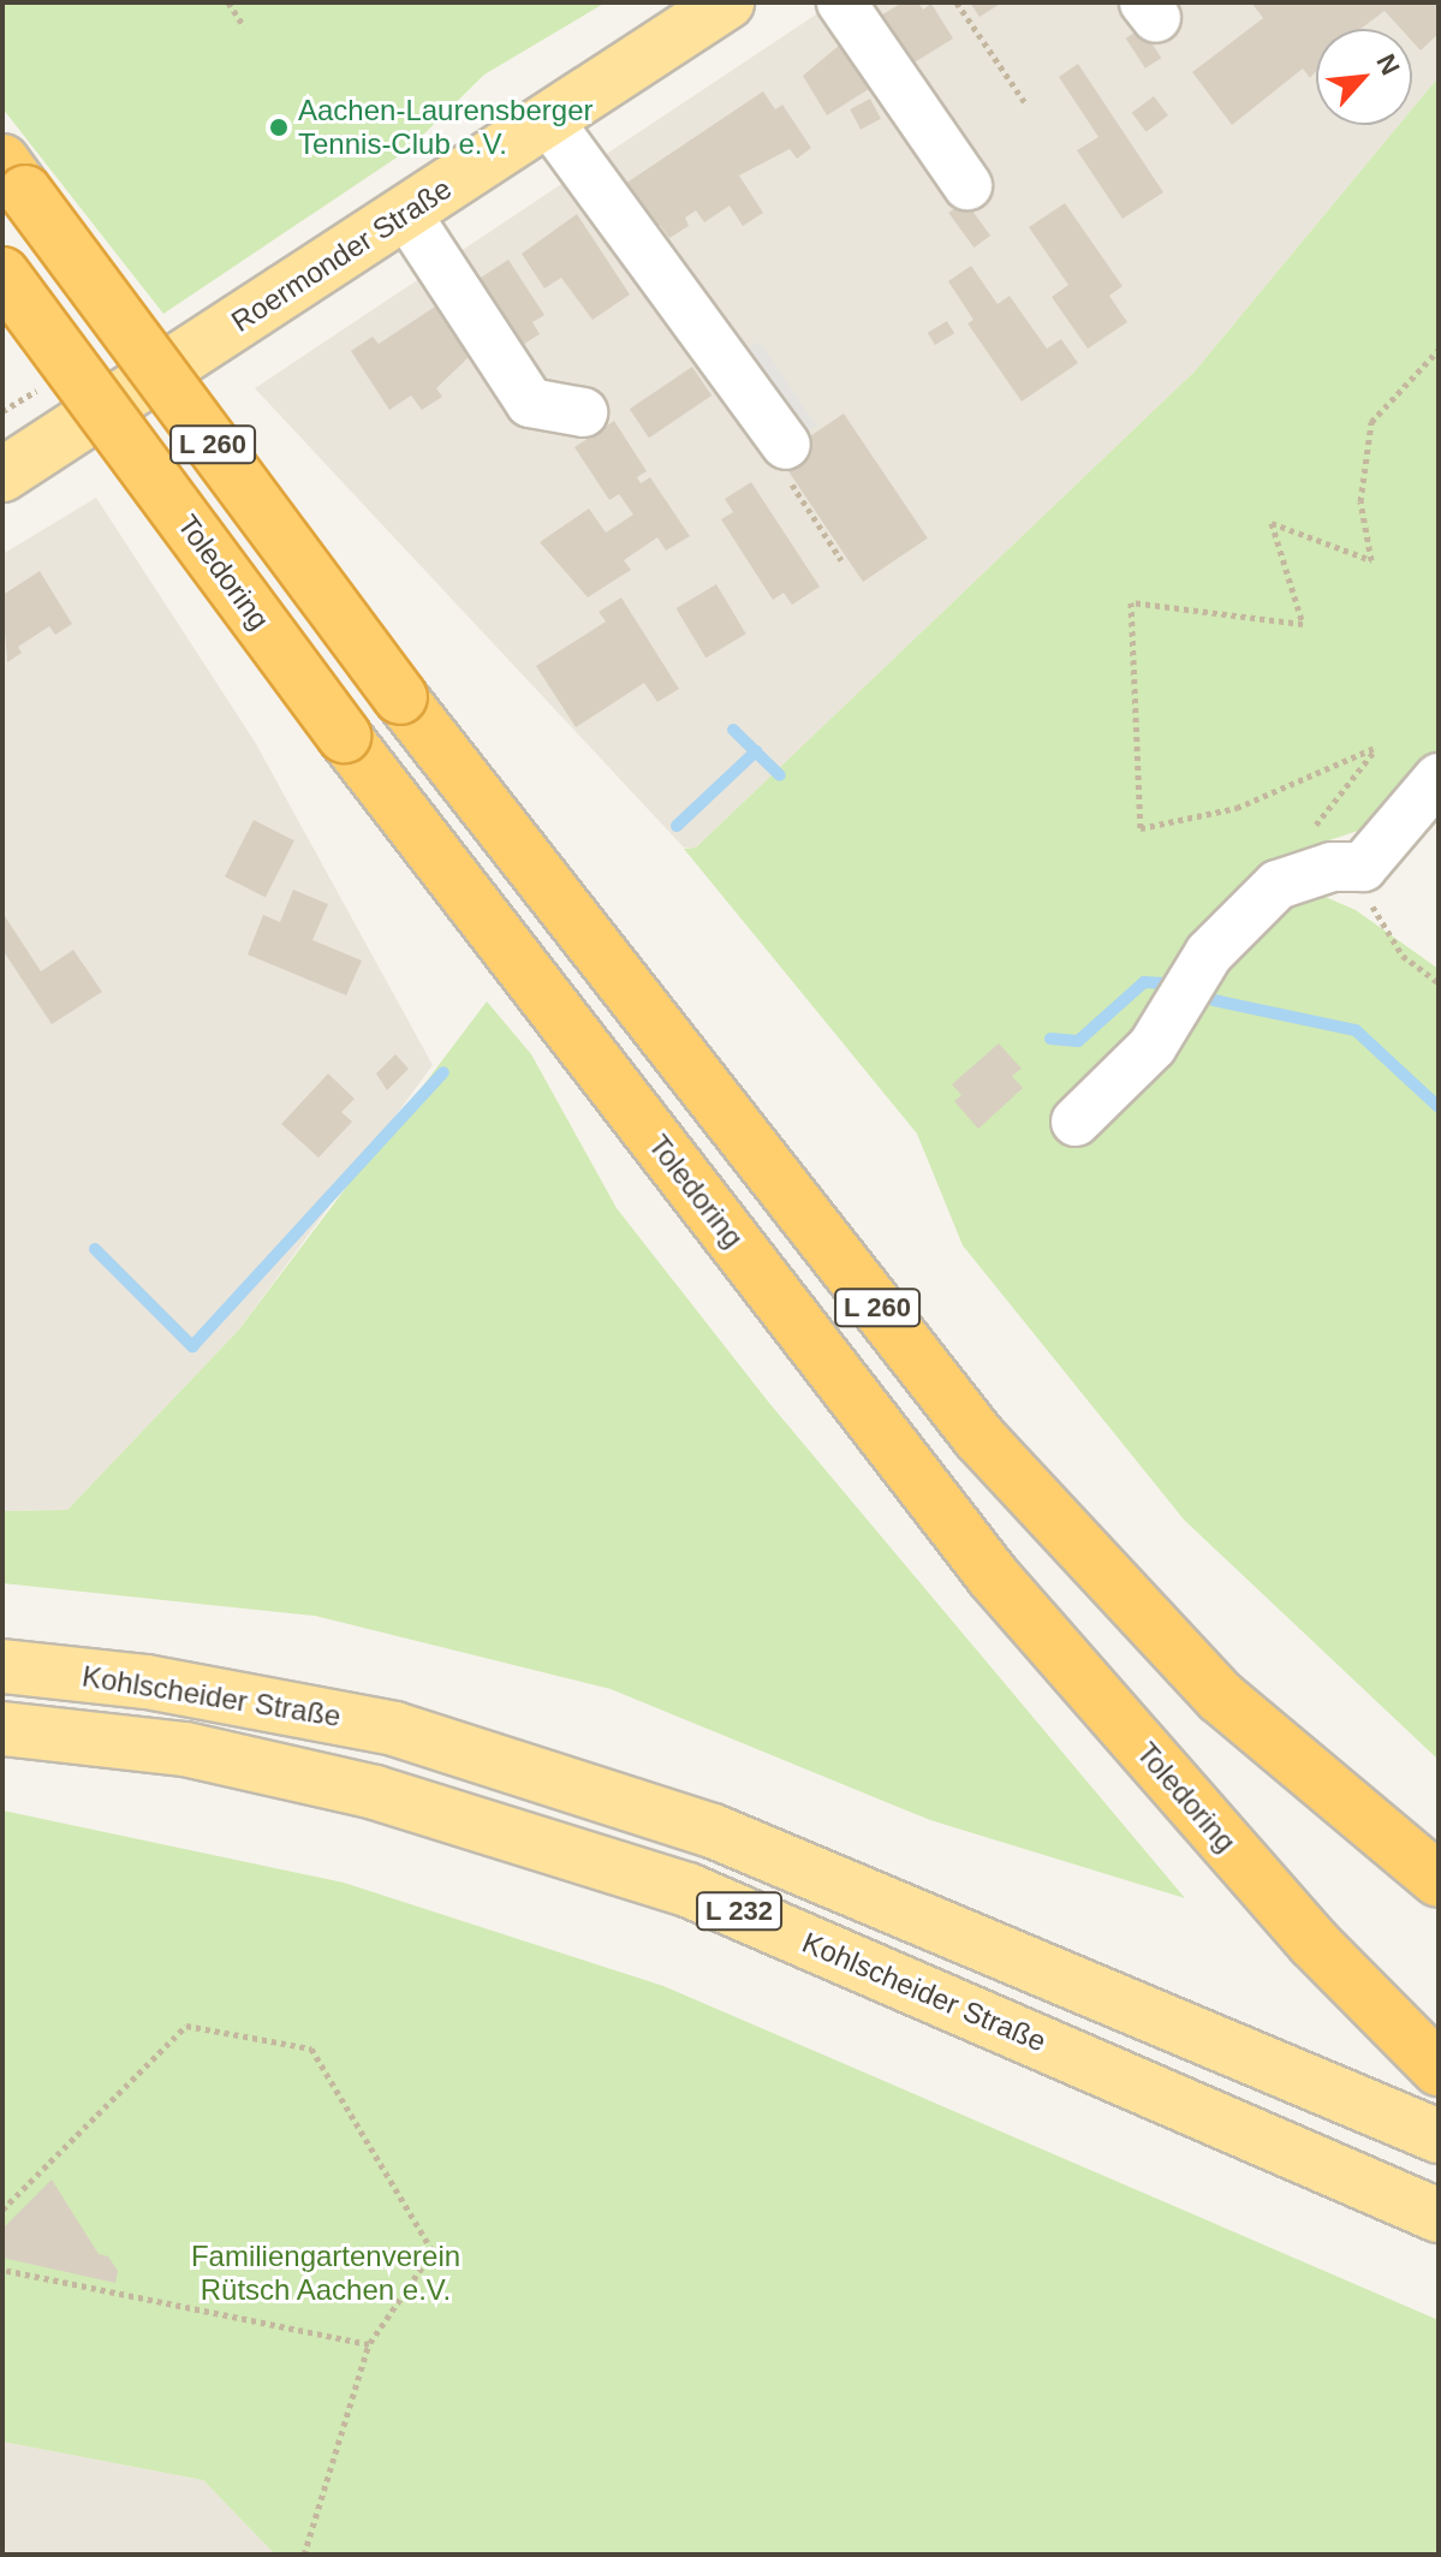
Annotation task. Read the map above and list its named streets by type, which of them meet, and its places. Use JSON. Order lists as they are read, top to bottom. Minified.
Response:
{"streets":{"highway":["L 260","Toledoring"],"main road":["Roermonder Straße","Kohlscheider Straße","L 232"]},"parks":["Familiengartenverein Rütsch Aachen e.V."],"places":["Aachen-Laurensberger Tennis-Club e.V."],"north":"top right"}
